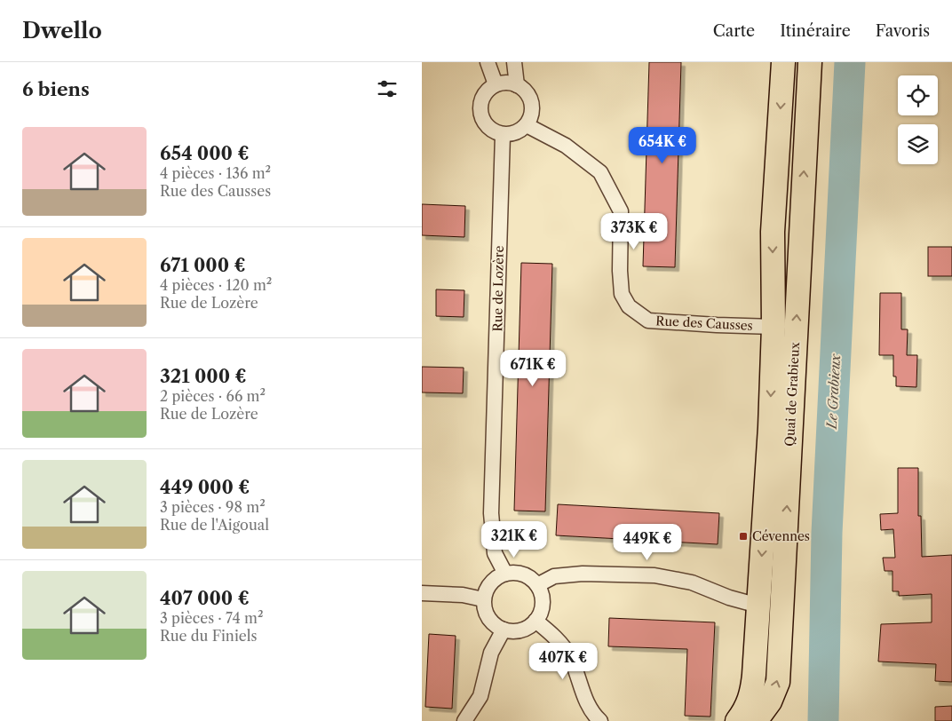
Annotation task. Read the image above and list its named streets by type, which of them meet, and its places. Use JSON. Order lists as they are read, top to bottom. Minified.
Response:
{"streets":{"main road":["Quai de Grabieux"],"street":["Rue de Lozère","Rue des Causses"]},"crossings":[["Rue de Lozère","Rue des Causses"],["Rue des Causses","Quai de Grabieux"]],"water":["Le Grabieux"],"places":{"transit":["Cévennes"]},"page":{"header":"Dwello","nav":["Carte","Itinéraire","Favoris"],"heading":"6 biens","list":[{"name":"654 000 €","note":"4 pièces · 136 m² · Rue des Causses"},{"name":"671 000 €","note":"4 pièces · 120 m² · Rue de Lozère"},{"name":"321 000 €","note":"2 pièces · 66 m² · Rue de Lozère"},{"name":"449 000 €","note":"3 pièces · 98 m² · Rue de l'Aigoual"},{"name":"407 000 €","note":"3 pièces · 74 m² · Rue du Finiels"}],"price":["654K €","373K €","671K €","321K €","449K €","407K €"]}}
